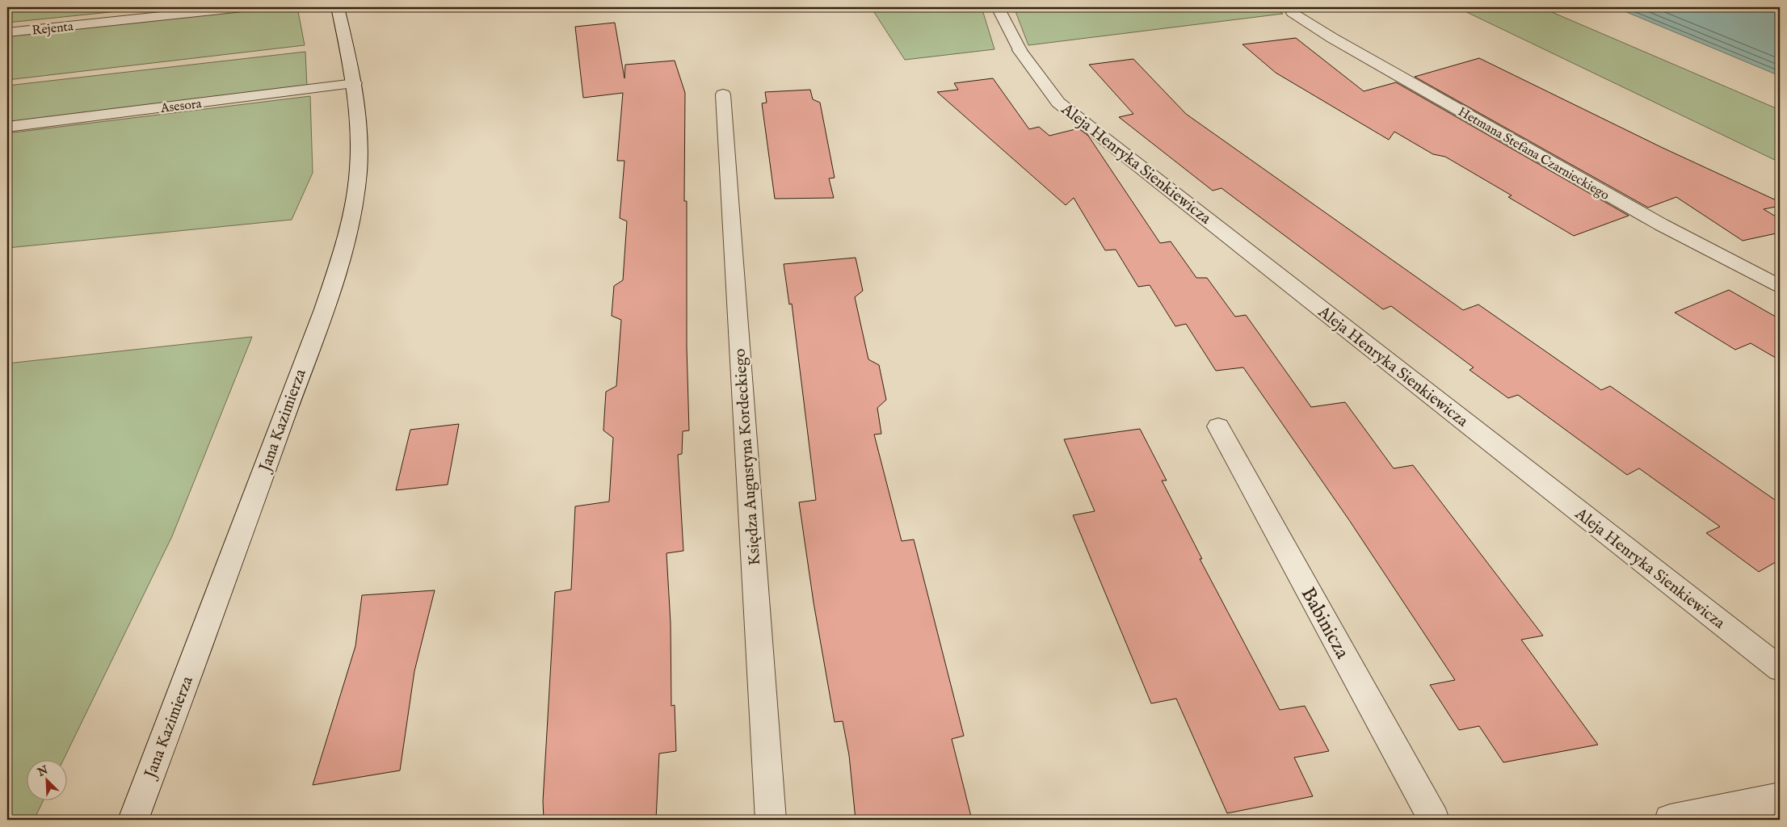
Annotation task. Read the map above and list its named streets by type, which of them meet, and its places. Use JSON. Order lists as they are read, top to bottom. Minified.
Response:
{"streets":{"street":["Rejenta","Asesora","Hetmana Stefana Czarnieckiego","Aleja Henryka Sienkiewicza","Jana Kazimierza","Księdza Augustyna Kordeckiego","Babinicza"]},"crossings":[["Asesora","Jana Kazimierza"]],"north":"top left"}
